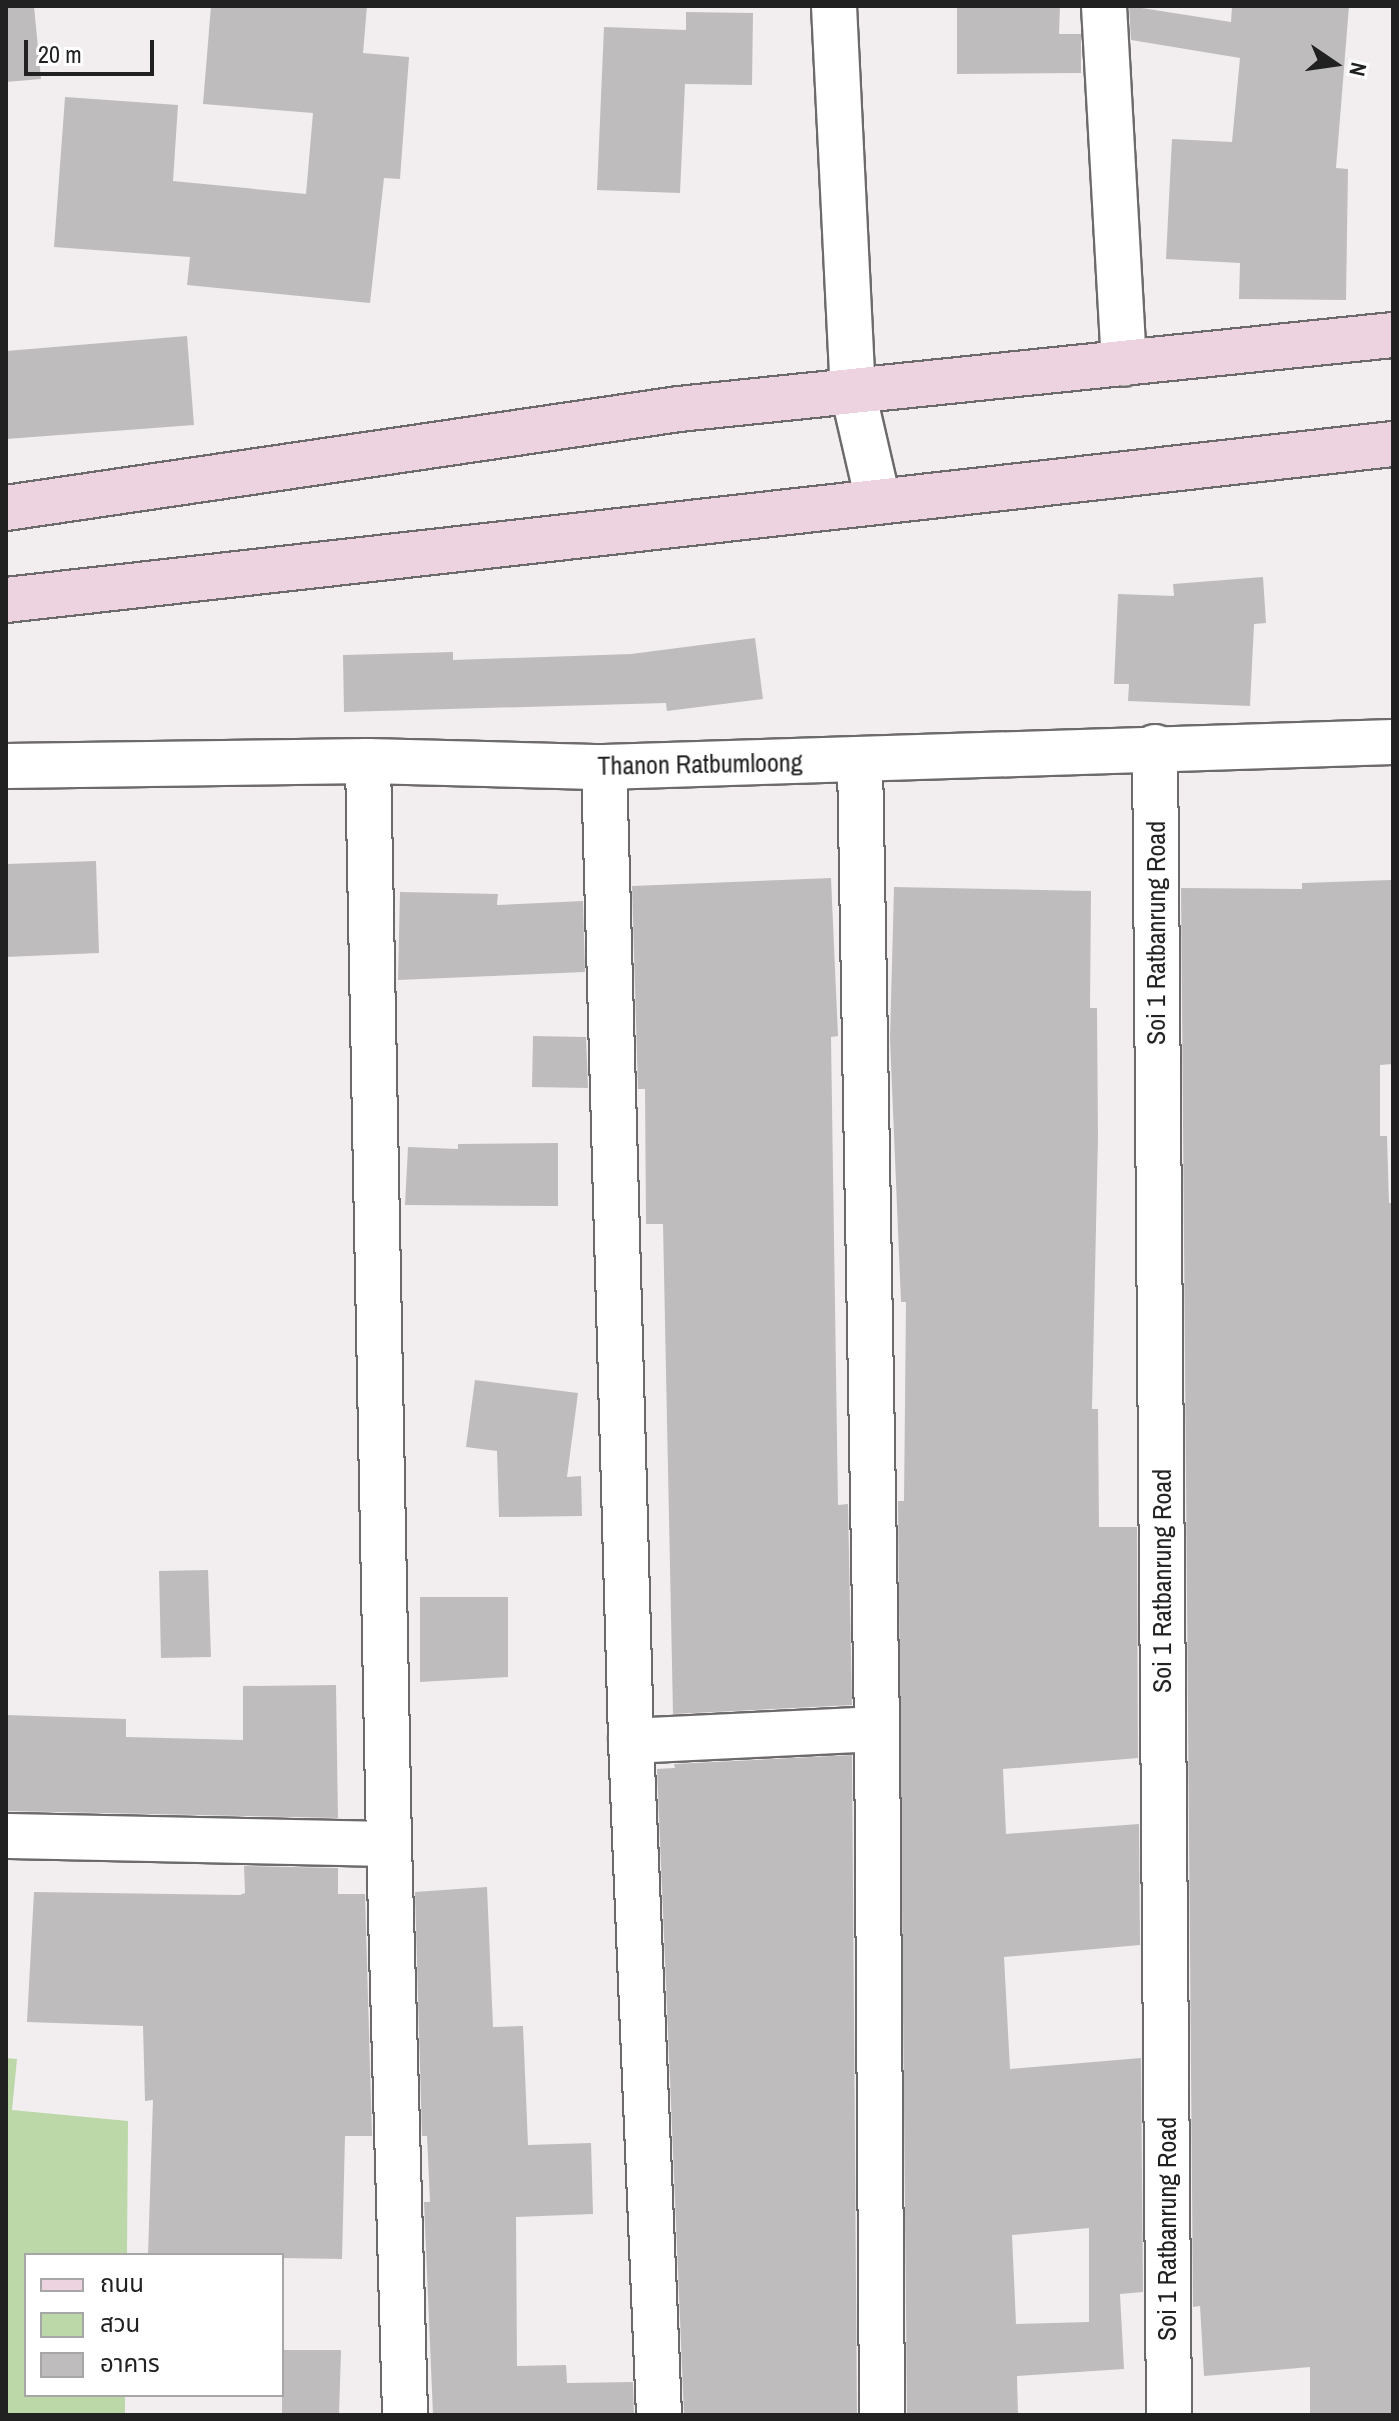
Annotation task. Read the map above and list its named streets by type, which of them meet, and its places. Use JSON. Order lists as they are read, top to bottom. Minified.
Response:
{"streets":{"street":["Thanon Ratbumloong","Soi 1 Ratbanrung Road"]},"crossings":[["Thanon Ratbumloong","Soi 1 Ratbanrung Road"]],"legend":["ถนน","สวน","อาคาร"],"scale_bar":"20 m","north":"right"}
